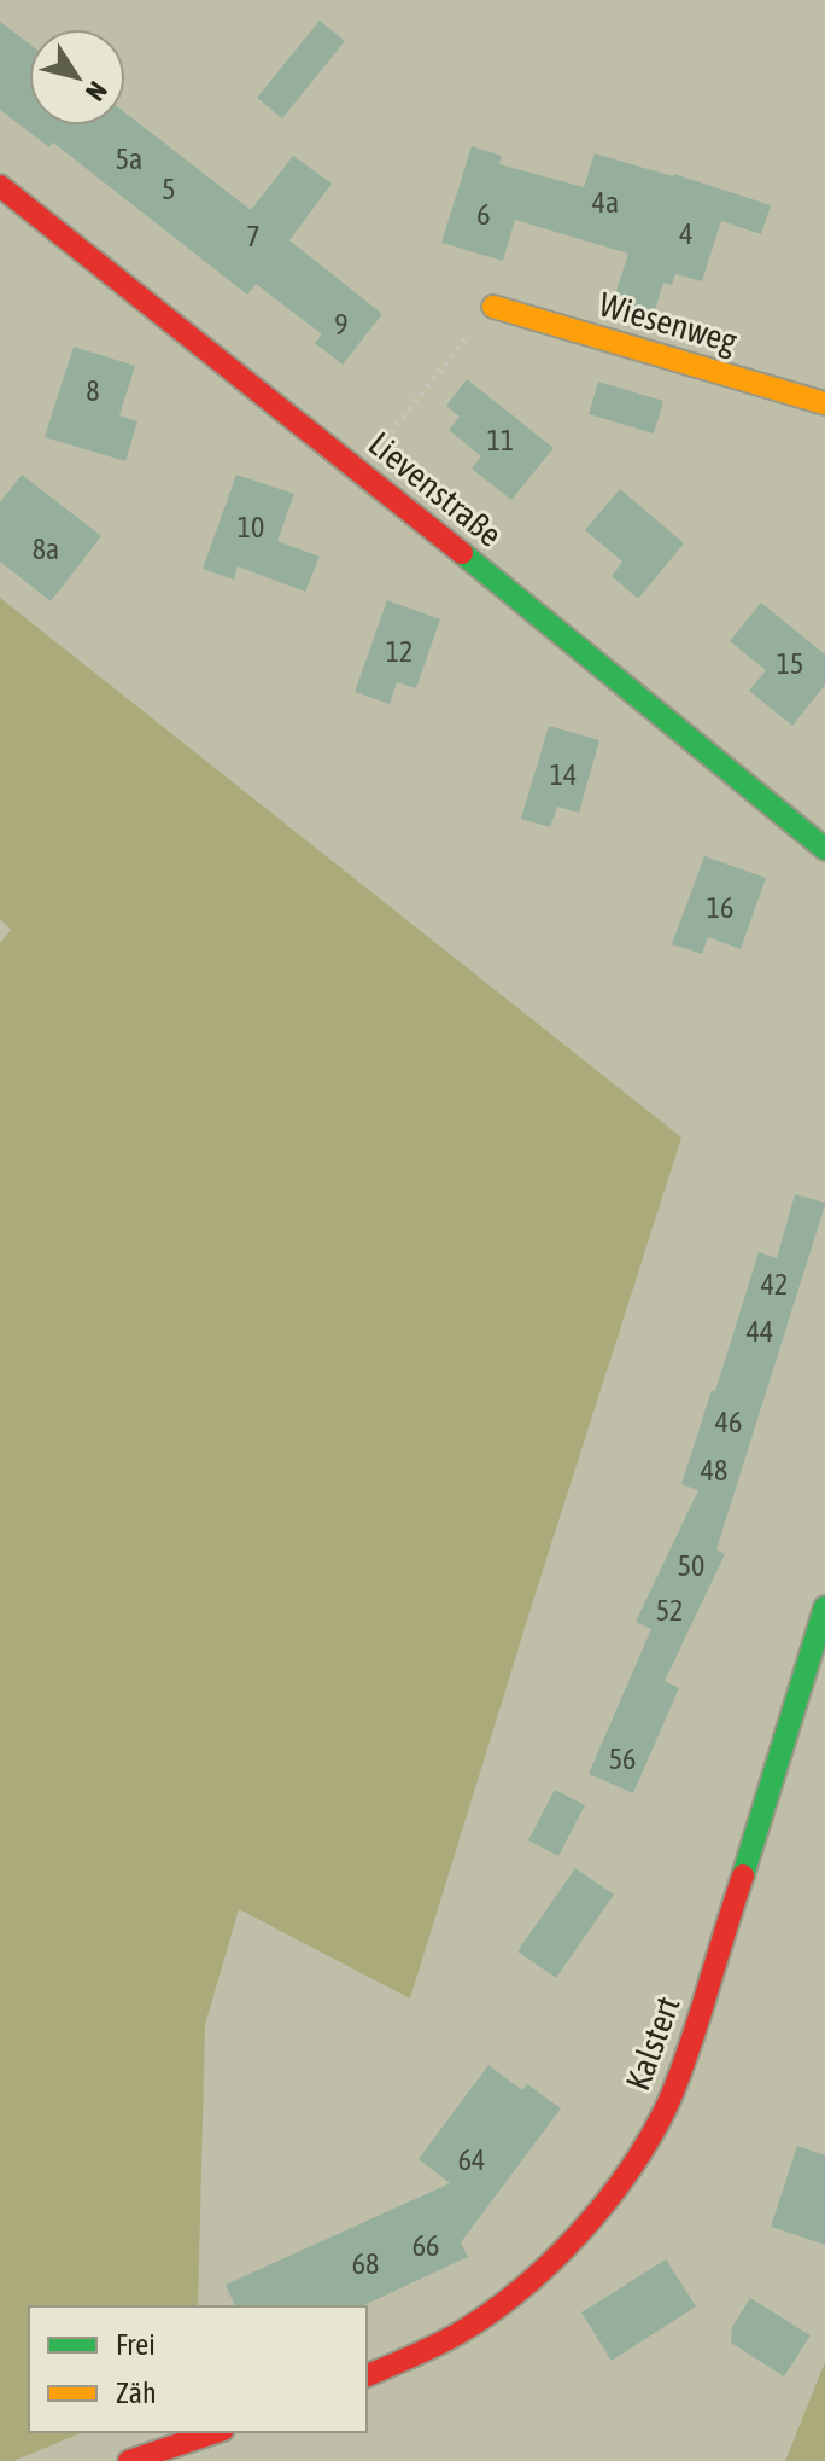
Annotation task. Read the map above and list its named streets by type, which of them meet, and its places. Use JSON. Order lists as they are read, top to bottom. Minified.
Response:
{"streets":{"street":["Wiesenweg","Lievenstraße","Kalstert"]},"house_numbers":["5a","5","4a","6","4","7","9","8","11","10","8a","12","15","14","16","42","44","46","48","50","52","56","64","66","68"],"legend":["Frei","Zäh"],"north":"bottom right"}
